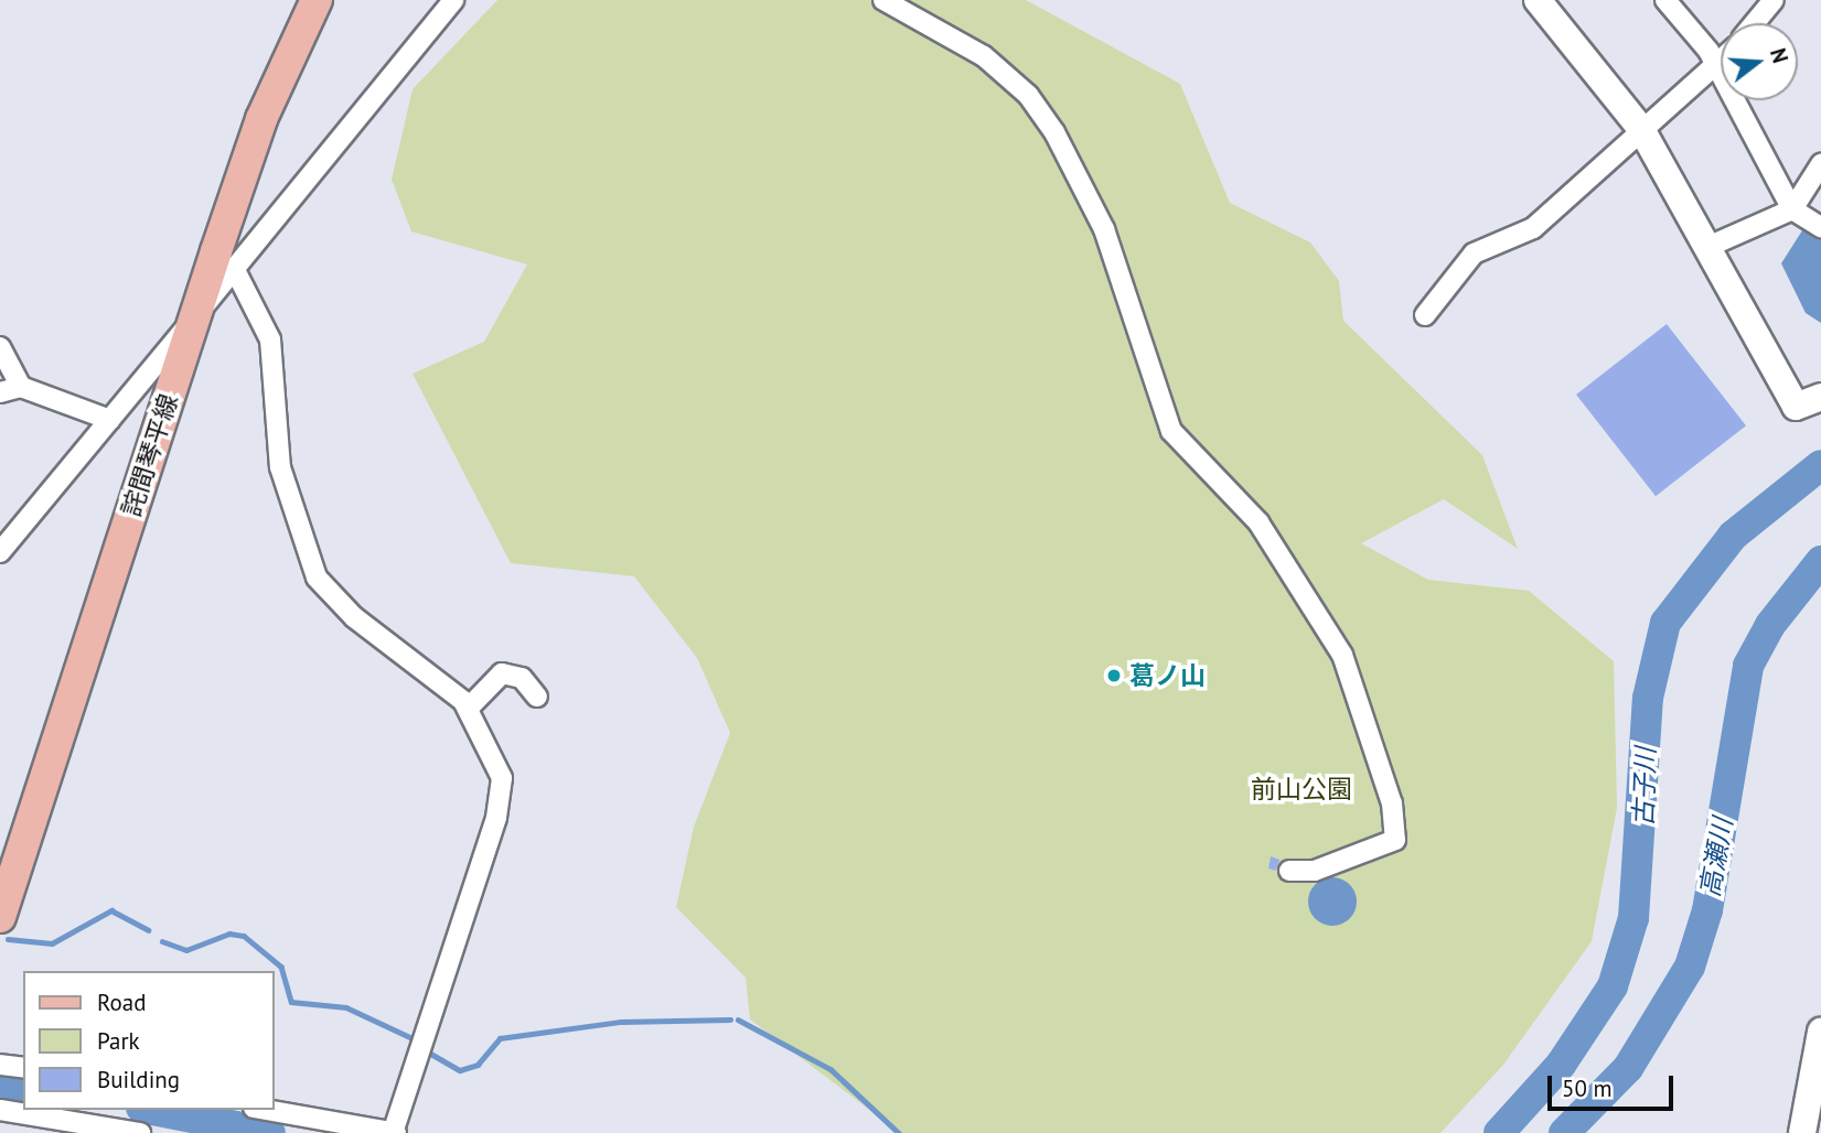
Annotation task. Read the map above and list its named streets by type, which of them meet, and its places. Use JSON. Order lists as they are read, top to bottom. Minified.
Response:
{"streets":{"main road":["詫間琴平線"]},"water":["古子川","高瀬川"],"parks":["前山公園"],"places":["葛ノ山"],"legend":["Road","Park","Building"],"scale_bar":"50 m","north":"right"}
